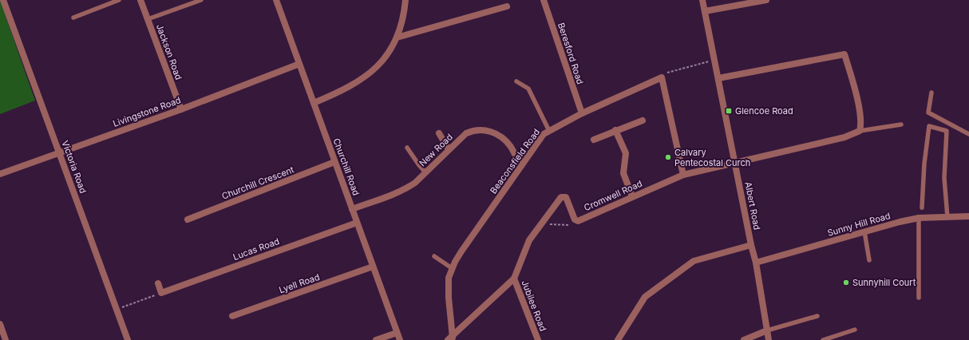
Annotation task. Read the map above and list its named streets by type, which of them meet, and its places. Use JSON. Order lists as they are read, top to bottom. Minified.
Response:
{"streets":{"street":["Jackson Road","Beresford Road","Livingstone Road","New Road","Beaconsfield Road","Victoria Road","Churchill Road","Churchill Crescent","Cromwell Road","Albert Road","Sunny Hill Road","Lucas Road","Lyell Road","Jubilee Road"]},"crossings":[["Jackson Road","Livingstone Road"],["Beresford Road","Beaconsfield Road"],["Livingstone Road","Victoria Road"],["Livingstone Road","Churchill Road"],["New Road","Beaconsfield Road"],["New Road","Churchill Road"],["Beaconsfield Road","Cromwell Road"],["Churchill Road","Churchill Crescent"],["Churchill Road","Lucas Road"],["Churchill Road","Lyell Road"],["Cromwell Road","Albert Road"],["Cromwell Road","Jubilee Road"],["Albert Road","Sunny Hill Road"]],"places":{"transit":["Glencoe Road"],"other":["Calvary Pentecostal Curch","Sunnyhill Court"]}}
